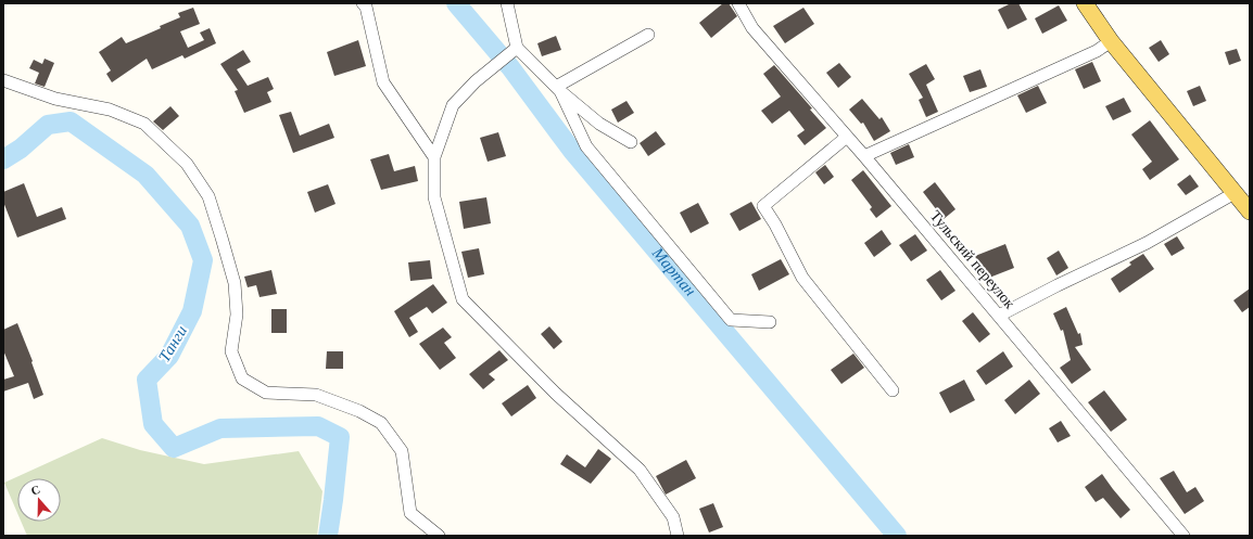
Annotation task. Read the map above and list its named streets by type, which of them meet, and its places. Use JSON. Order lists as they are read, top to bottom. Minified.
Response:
{"streets":{"street":["Тульский переулок"]},"water":["Мартан","Танги"],"north":"top"}
